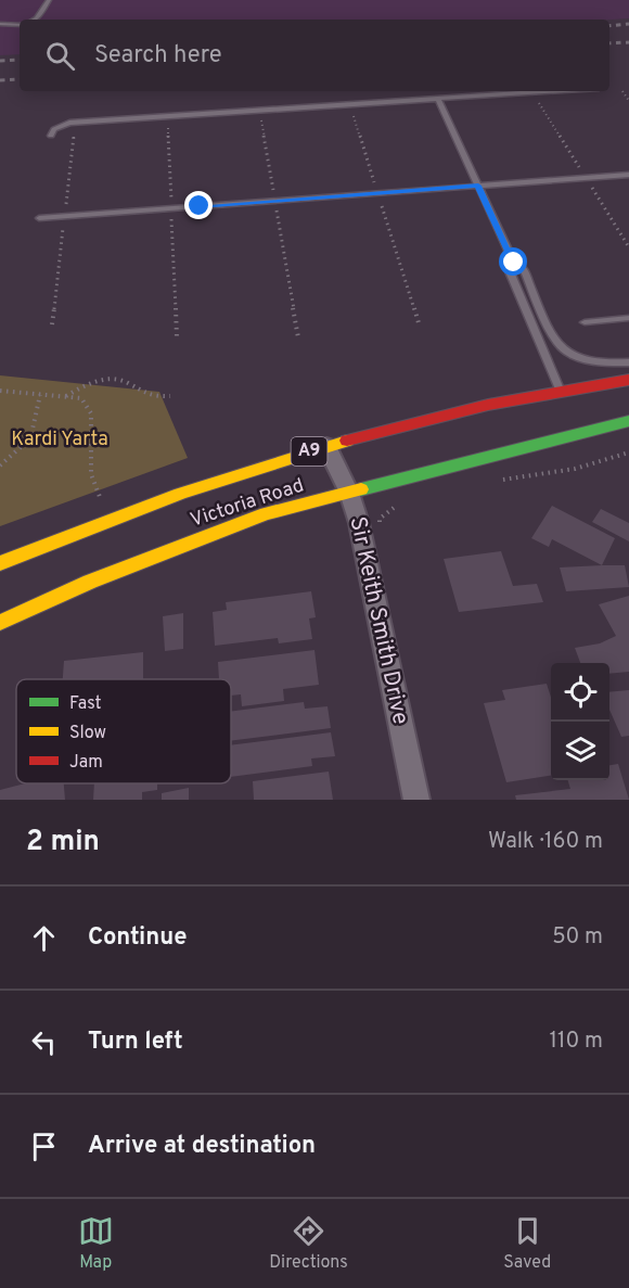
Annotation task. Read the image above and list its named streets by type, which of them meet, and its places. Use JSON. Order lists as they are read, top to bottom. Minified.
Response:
{"streets":{"highway":["A9","Victoria Road"],"street":["Sir Keith Smith Drive"]},"crossings":[["Victoria Road","Sir Keith Smith Drive"]],"parks":["Kardi Yarta"],"legend":["Fast","Slow","Jam"],"page":{"search":"Search here","heading":["2 min","Walk · 160 m"],"list":[["Continue","50 m"],["Turn left","110 m"],"Arrive at destination"],"nav":["Map","Directions","Saved"]}}
